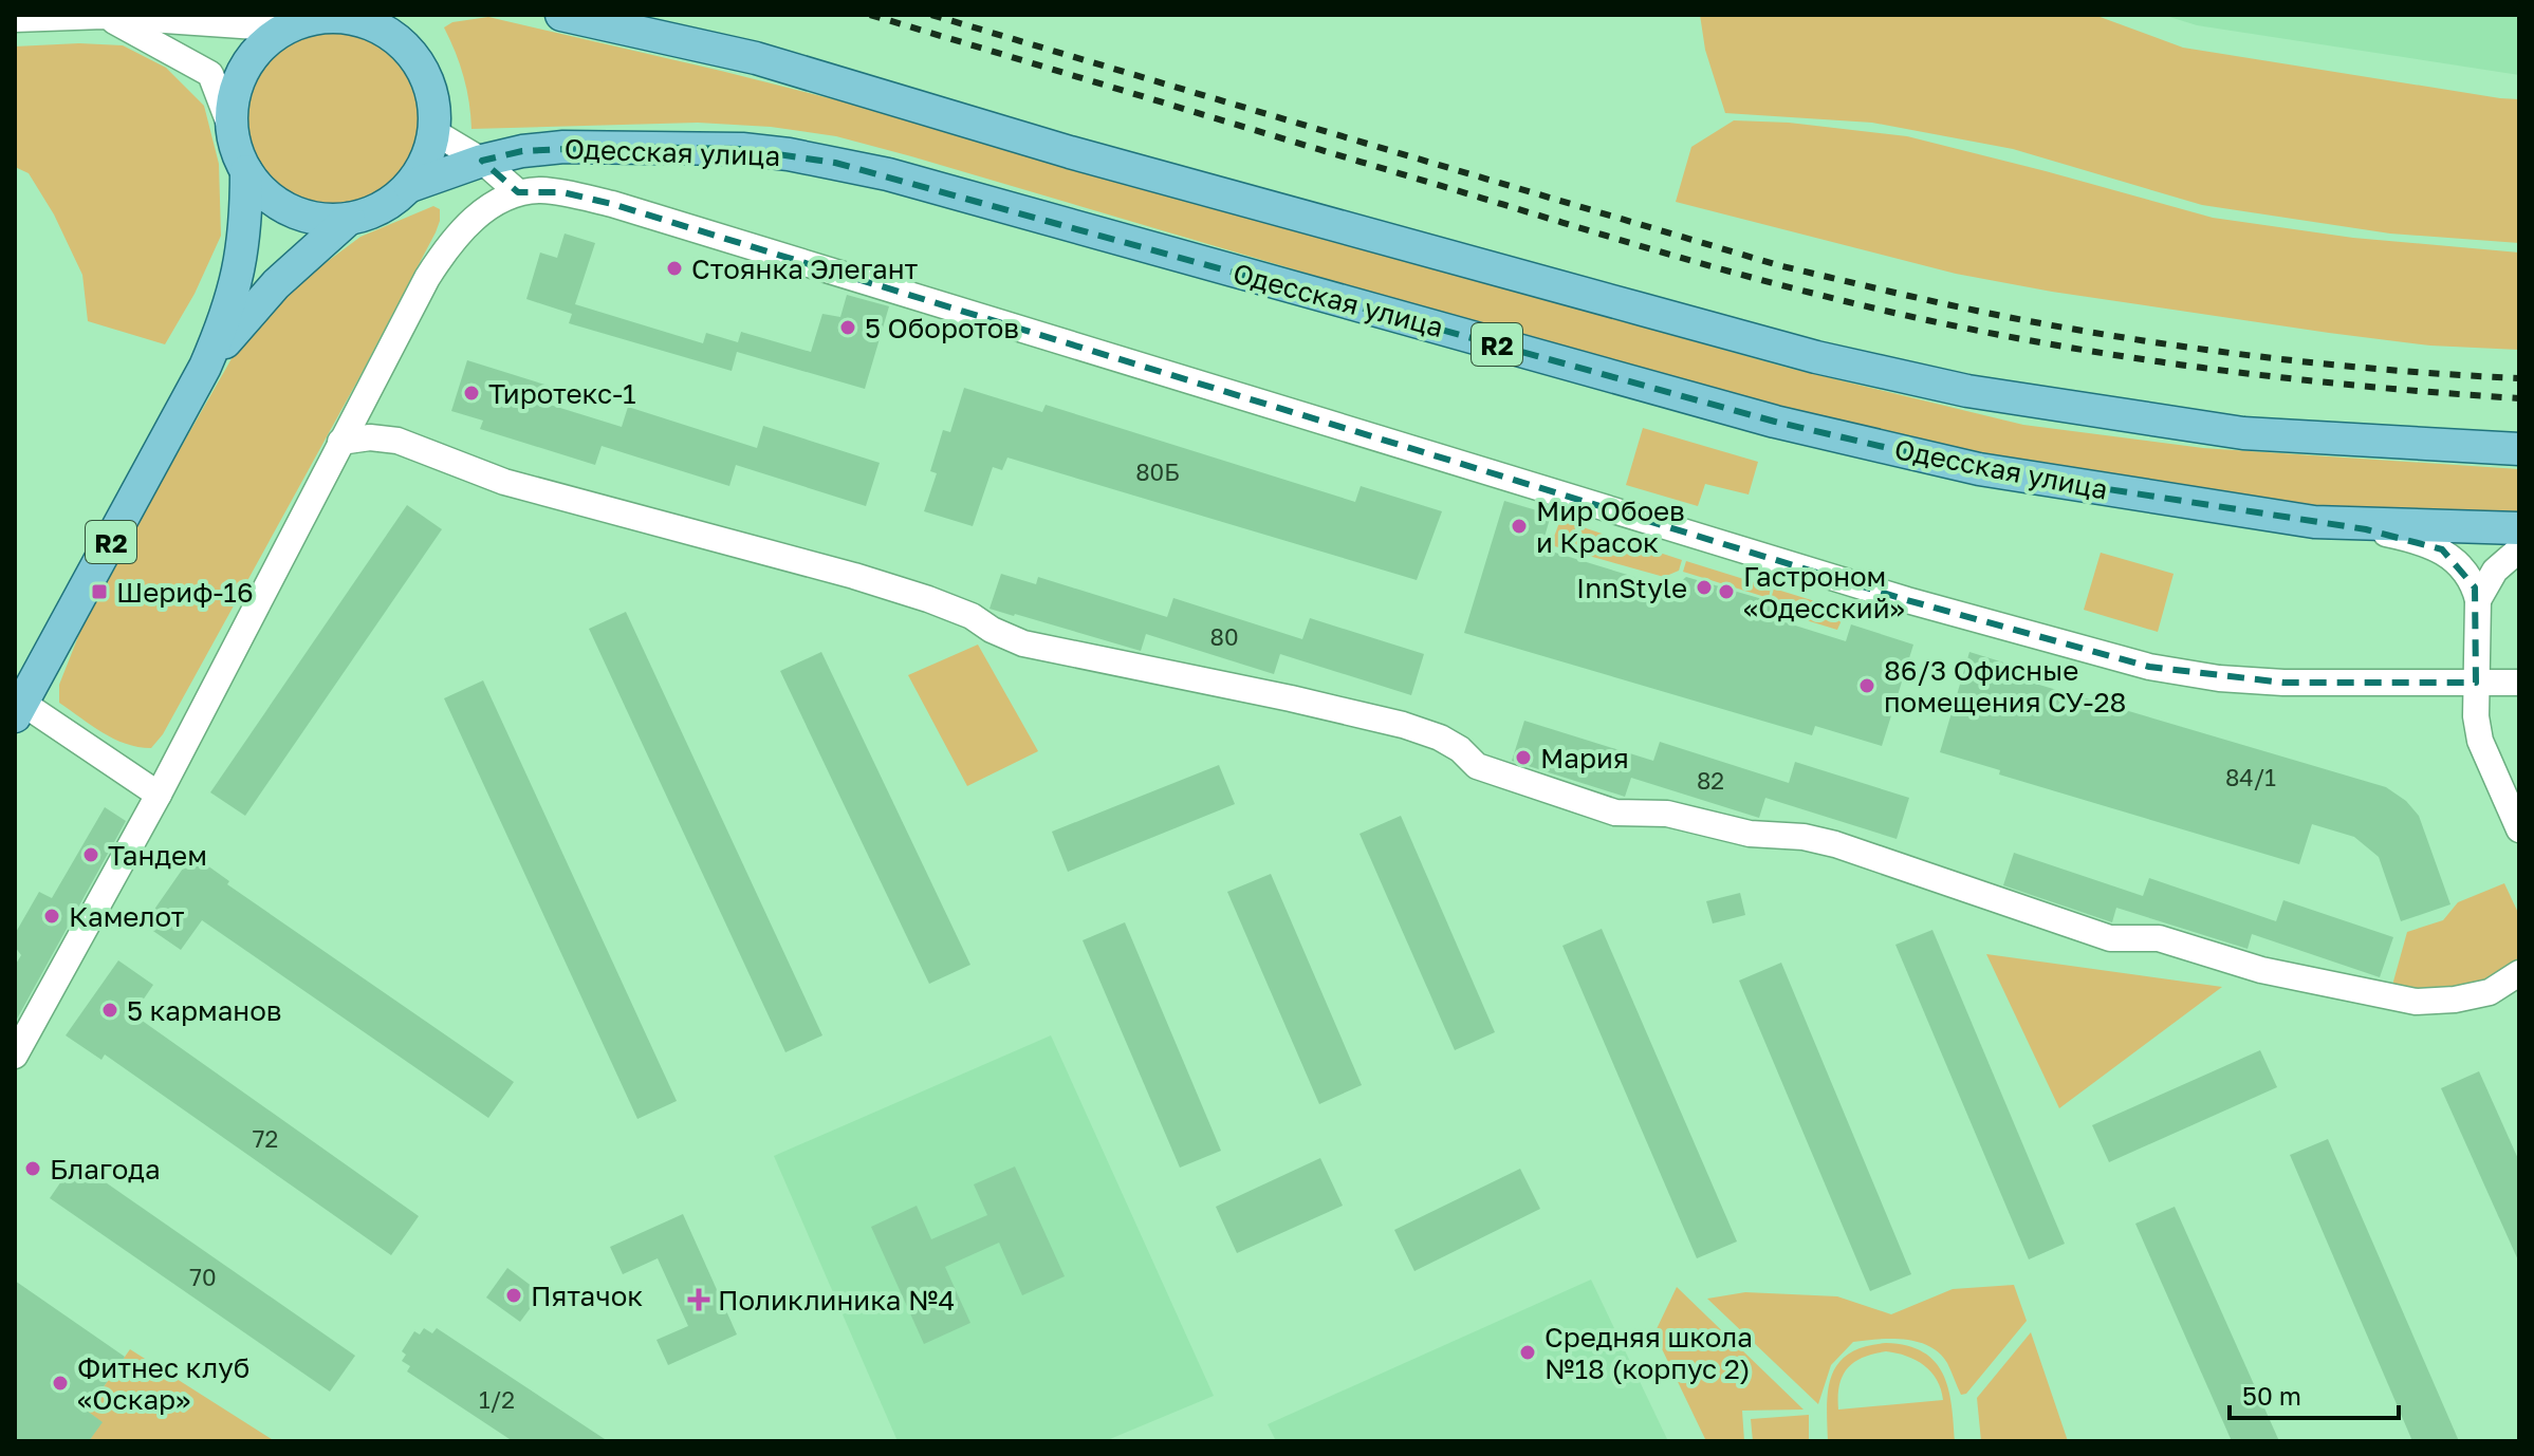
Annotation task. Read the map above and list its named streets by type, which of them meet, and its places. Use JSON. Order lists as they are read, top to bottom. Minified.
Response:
{"streets":{"main road":["Одесская улица","R2"]},"crossings":[["Одесская улица","R2"]],"places":{"other":["Стоянка Элегант","5 Оборотов","Тиротекс-1","Мир Обоев и Красок","InnStyle","Гастроном «Одесский»","86/3 Офисные помещения СУ-28","Мария","Тандем","Камелот","5 карманов","Благода","Пятачок","Средняя школа №18 (корпус 2)","Фитнес клуб «Оскар»"],"transit":["Шериф-16"],"health":["Поликлиника №4"]},"house_numbers":["80Б","80","84/1","82","72","70","1/2"],"scale_bar":"50 m"}
